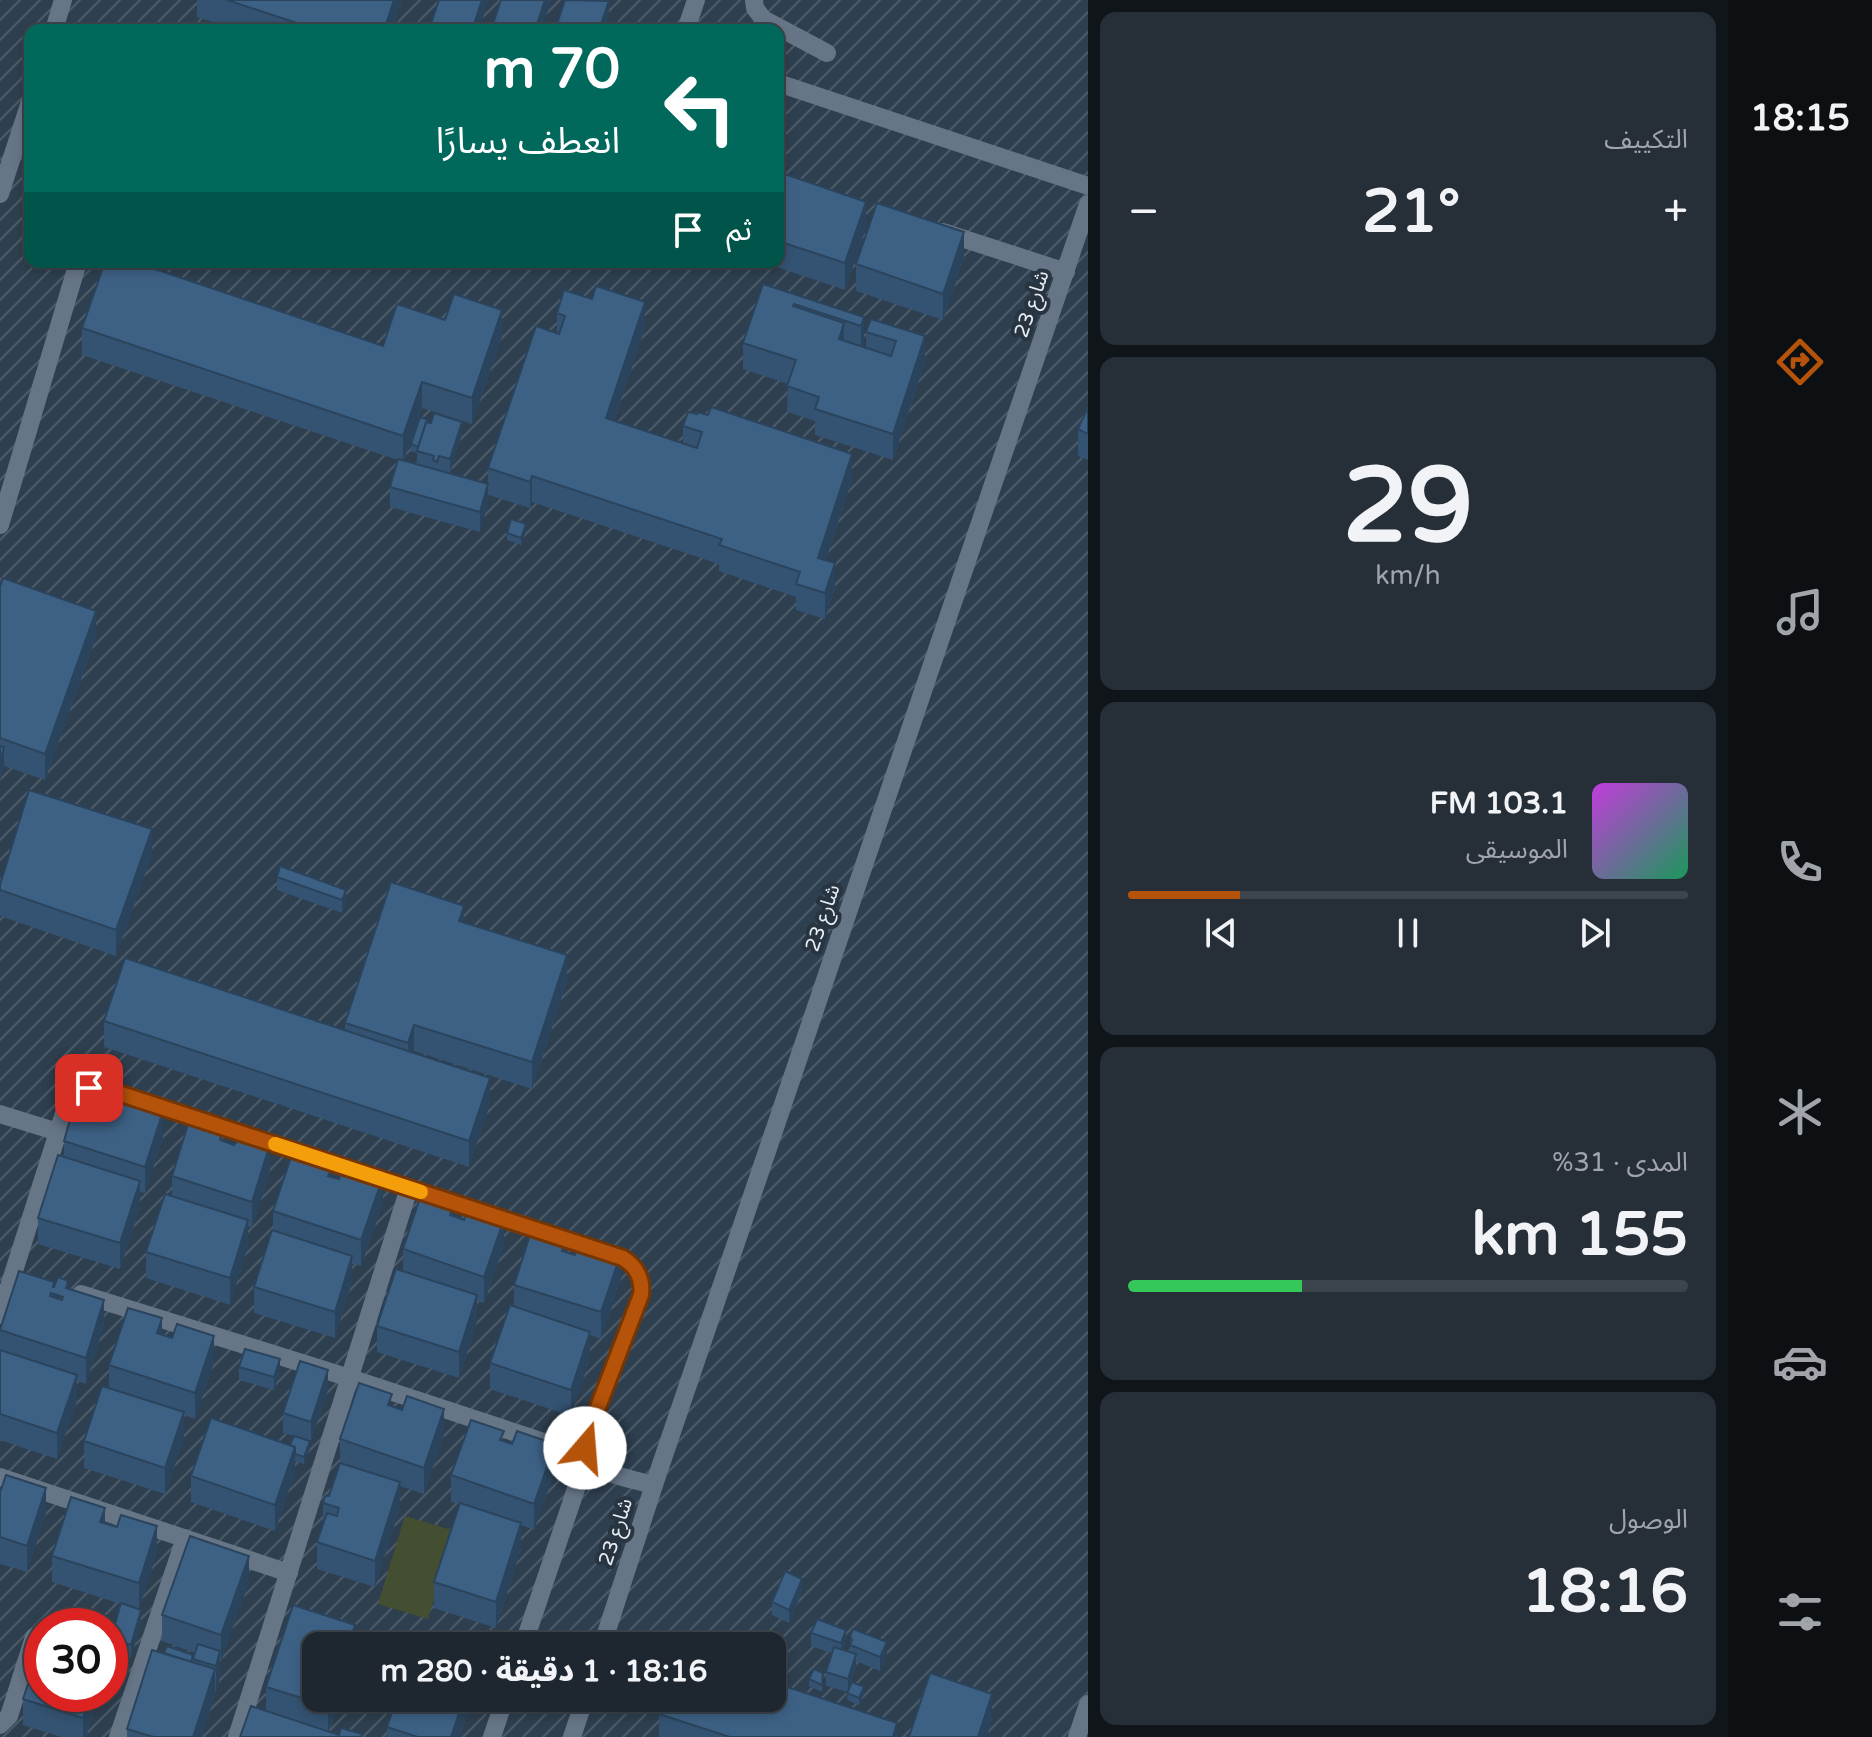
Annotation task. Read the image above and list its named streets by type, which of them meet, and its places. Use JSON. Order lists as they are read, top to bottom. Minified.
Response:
{"streets":{"street":["شارع 23"]},"page":{"tabs":"18:15","tile":["التكييف",["29","km/h"],["المدى · 31%","155 km"],["الوصول","18:16"]],"turn":["70 m","انعطف يسارًا"],"heat":["−","21°","+"],"then":"ثم","song":["103.1 FM","الموسيقى"],"limit":"30","trip":"18:16 · 1 دقيقة · 280 m"}}
